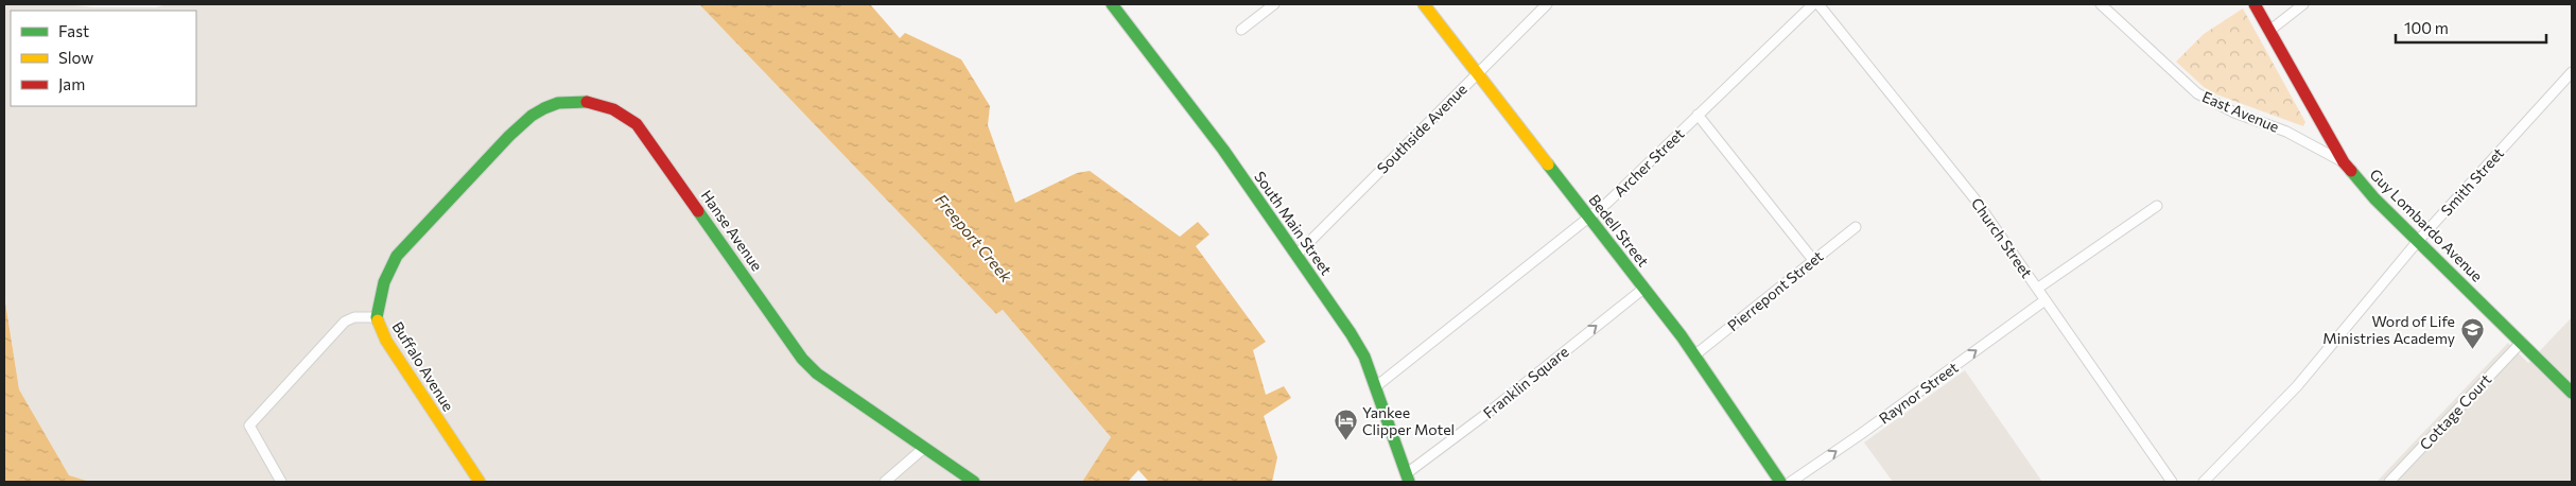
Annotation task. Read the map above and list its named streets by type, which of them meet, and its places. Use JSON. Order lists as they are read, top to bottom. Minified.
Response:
{"streets":{"street":["East Avenue","Southside Avenue","Archer Street","Smith Street","South Main Street","Guy Lombardo Avenue","Hanse Avenue","Bedell Street","Church Street","Pierrepont Street","Buffalo Avenue","Franklin Square","Raynor Street","Cottage Court"]},"crossings":[["East Avenue","Guy Lombardo Avenue"],["Southside Avenue","South Main Street"],["Southside Avenue","Bedell Street"],["Archer Street","South Main Street"],["Archer Street","Bedell Street"],["Smith Street","Guy Lombardo Avenue"],["South Main Street","Franklin Square"],["Guy Lombardo Avenue","Cottage Court"],["Hanse Avenue","Buffalo Avenue"],["Bedell Street","Pierrepont Street"],["Bedell Street","Franklin Square"],["Church Street","Raynor Street"]],"one_way":["Franklin Square","Raynor Street"],"water":["Freeport Creek"],"places":{"school or university":["Word of Life Ministries Academy"],"hotel":["Yankee Clipper Motel"]},"legend":["Fast","Slow","Jam"],"scale_bar":"100 m"}
